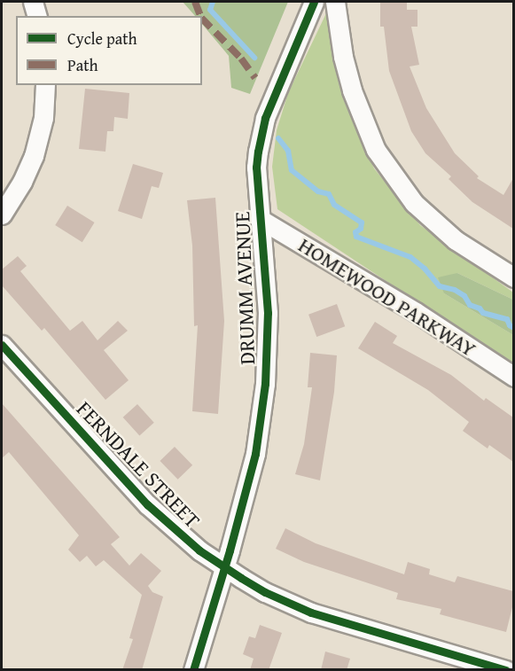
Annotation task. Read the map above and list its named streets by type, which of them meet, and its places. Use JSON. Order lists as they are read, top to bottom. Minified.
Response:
{"streets":{"street":["DRUMM AVENUE","HOMEWOOD PARKWAY","FERNDALE STREET"]},"crossings":[["DRUMM AVENUE","HOMEWOOD PARKWAY"],["DRUMM AVENUE","FERNDALE STREET"]],"legend":["Cycle path","Path"]}
